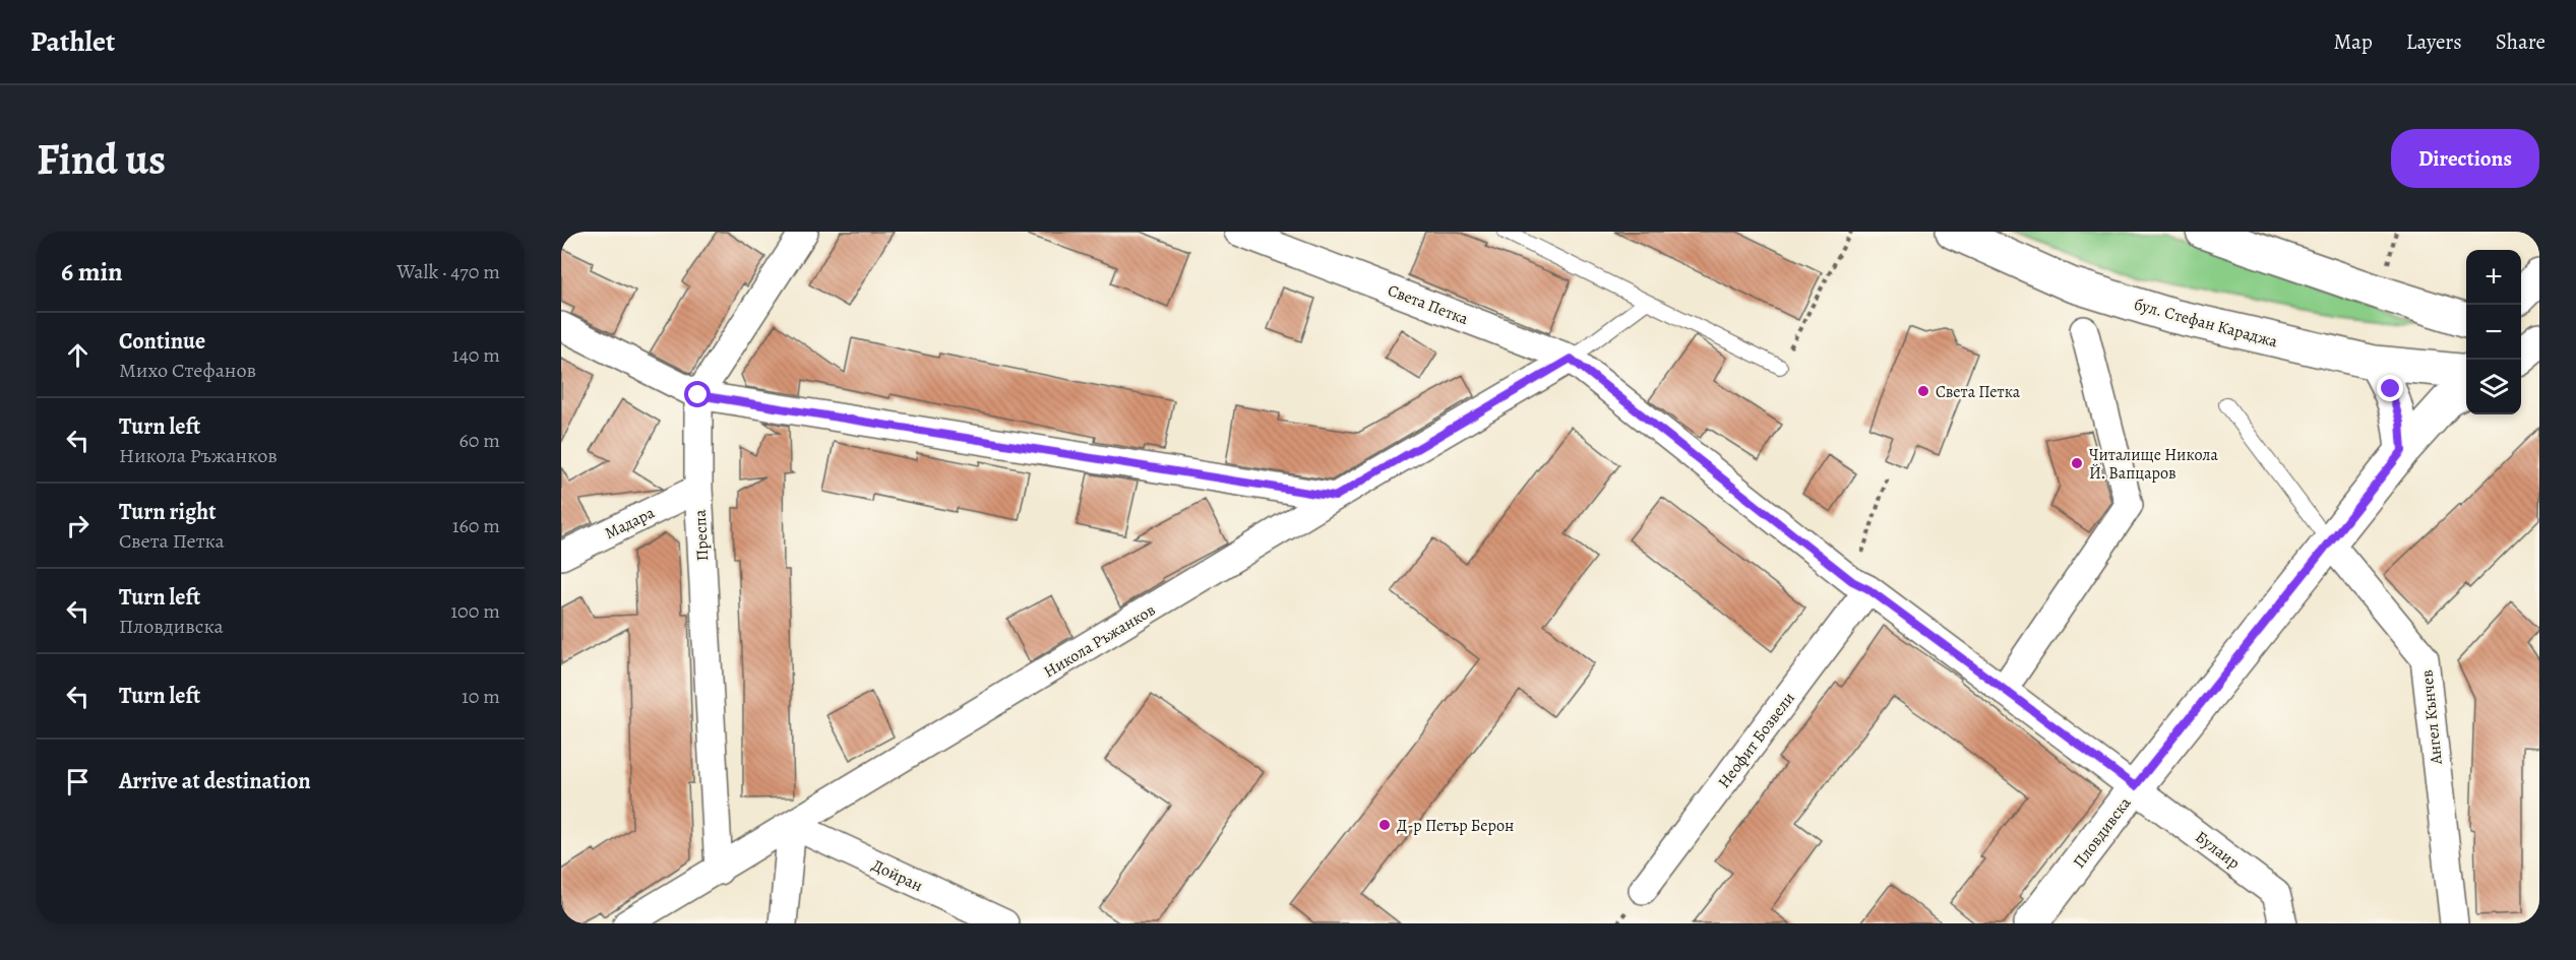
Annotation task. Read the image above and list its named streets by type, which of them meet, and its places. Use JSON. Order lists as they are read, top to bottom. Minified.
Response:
{"streets":{"street":["Света Петка","бул. Стефан Караджа","Мадара","Преспа","Никола Ръжанков","Ангел Кънчев","Неофит Бозвели","Пловдивска","Булаир","Дойран"]},"crossings":[["Света Петка","Никола Ръжанков"],["Света Петка","Неофит Бозвели"],["Света Петка","Пловдивска"],["Света Петка","Булаир"],["бул. Стефан Караджа","Пловдивска"],["Мадара","Преспа"],["Преспа","Никола Ръжанков"],["Никола Ръжанков","Дойран"],["Ангел Кънчев","Пловдивска"],["Пловдивска","Булаир"]],"places":["Света Петка","Читалище Никола Й. Вапцаров","Д-р Петър Берон"],"page":{"header":"Pathlet","nav":["Map","Layers","Share"],"buttons":"Directions","title":"Find us","heading":["6 min","Walk · 470 m"],"map_buttons":["+","−"],"list":[["Continue","Михо Стефанов","140 m"],["Turn left","Никола Ръжанков","60 m"],["Turn right","Света Петка","160 m"],["Turn left","Пловдивска","100 m"],["Turn left","10 m"],"Arrive at destination"]}}
